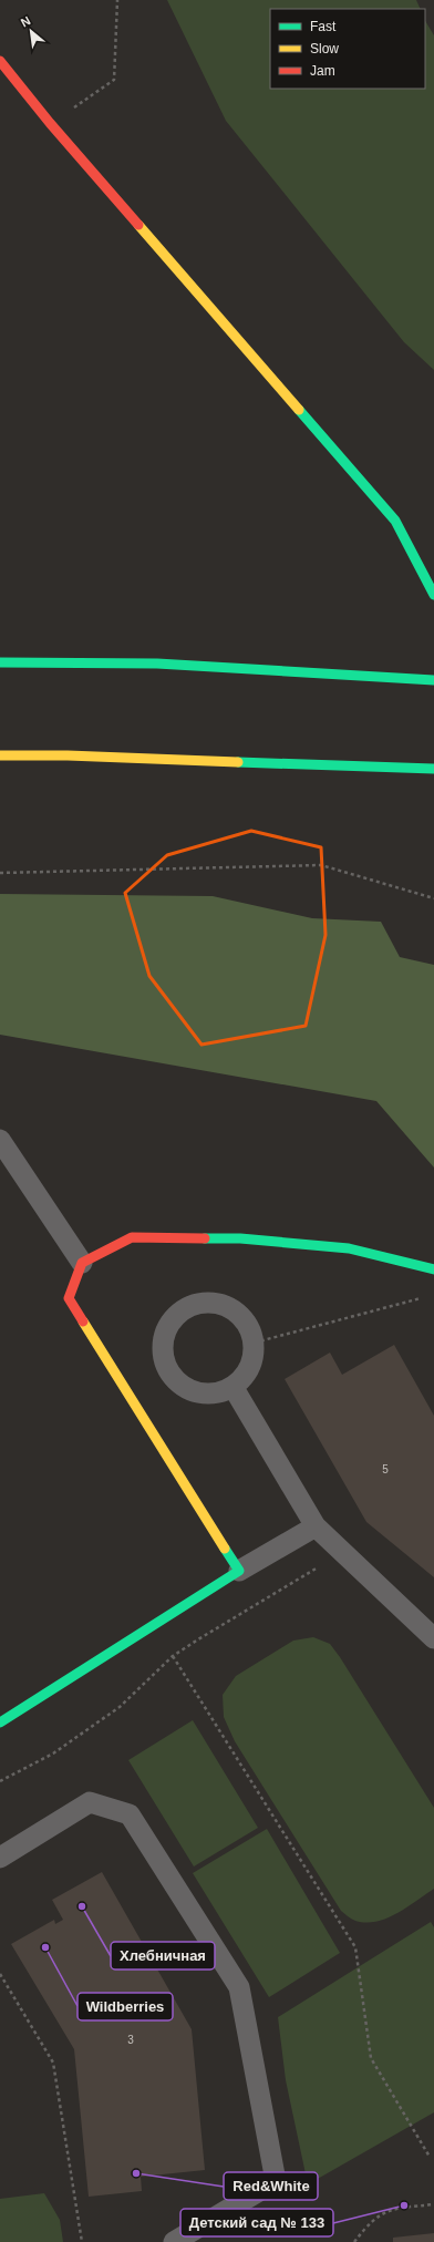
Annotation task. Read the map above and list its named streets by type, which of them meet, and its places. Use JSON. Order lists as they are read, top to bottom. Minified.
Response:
{"places":["Хлебничная","Wildberries","Red&White","Детский сад № 133"],"house_numbers":["5","3"],"legend":["Fast","Slow","Jam"],"north":"top left"}
